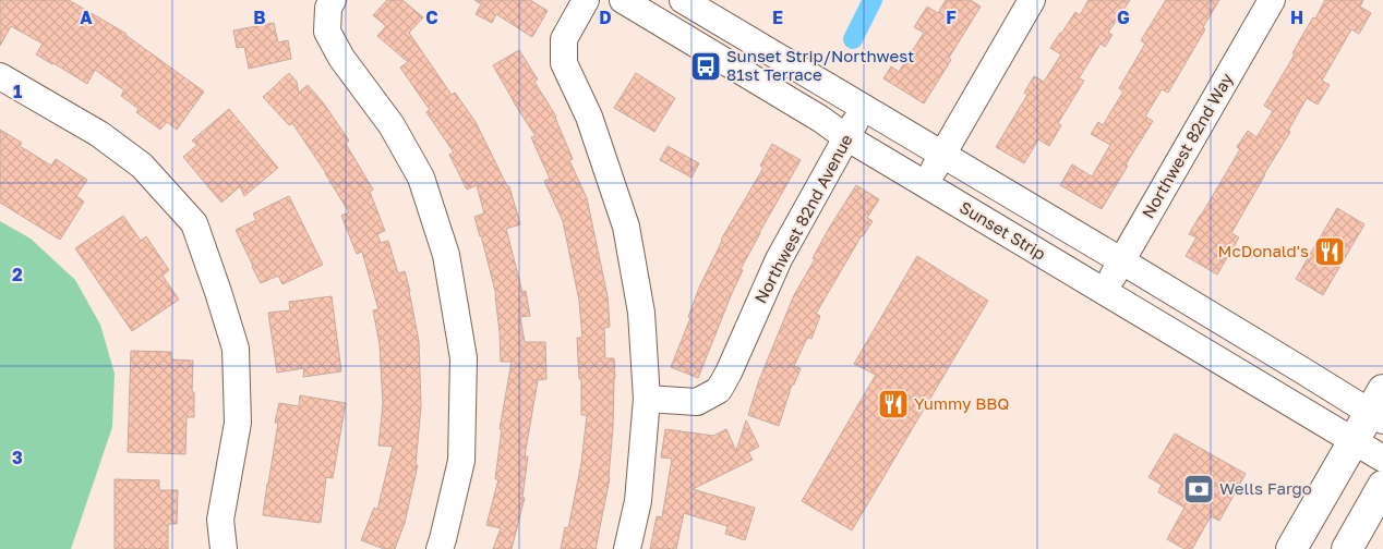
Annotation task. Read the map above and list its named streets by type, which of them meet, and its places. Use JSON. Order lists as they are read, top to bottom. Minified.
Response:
{"streets":{"street":["Northwest 82nd Way","Northwest 82nd Avenue","Sunset Strip"]},"crossings":[["Northwest 82nd Way","Sunset Strip"],["Northwest 82nd Avenue","Sunset Strip"]],"places":{"bus stop":["Sunset Strip/Northwest 81st Terrace"],"restaurant":["McDonald's","Yummy BBQ"],"bank":["Wells Fargo"]},"grid":{"columns":["A","B","C","D","E","F","G","H"],"rows":["1","2","3"]}}
